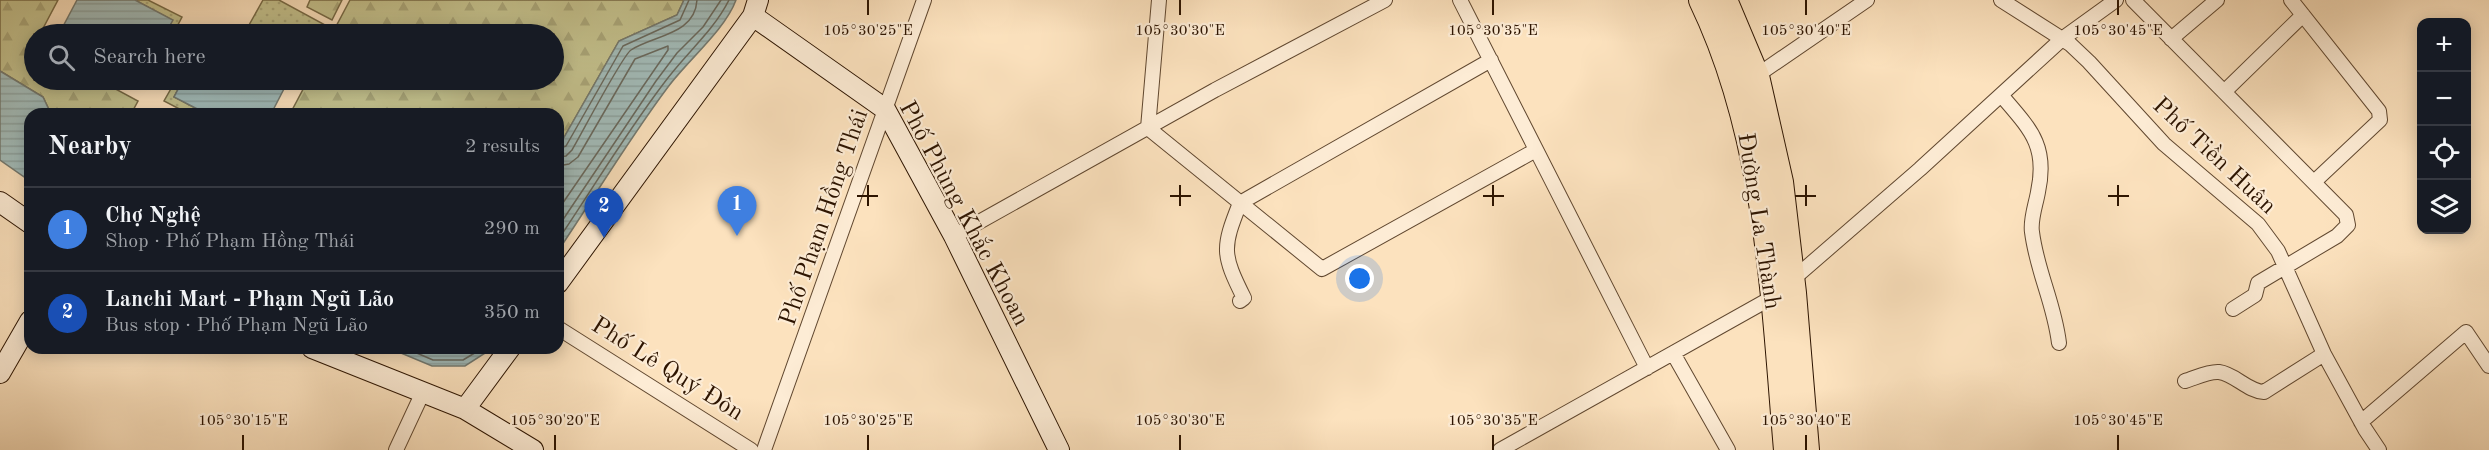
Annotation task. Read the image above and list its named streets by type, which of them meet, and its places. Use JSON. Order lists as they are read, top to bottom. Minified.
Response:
{"streets":{"highway":["Đường La Thành"],"main road":["Phố Phùng Khắc Khoan"],"street":["Phố Tiền Huân","Phố Phạm Hồng Thái","Phố Lê Quý Đôn"]},"crossings":[["Phố Phùng Khắc Khoan","Phố Phạm Hồng Thái"]],"page":{"map_buttons":["+","−"],"search":"Search here","heading":["Nearby","2 results"],"pins":["1","2"],"list":[{"mark":"1","name":"Chợ Nghệ","note":"Shop · Phố Phạm Hồng Thái","value":"290 m"},{"mark":"2","name":"Lanchi Mart - Phạm Ngũ Lão","note":"Bus stop · Phố Phạm Ngũ Lão","value":"350 m"}]},"coordinates":["105°30'25\"E","105°30'30\"E","105°30'35\"E","105°30'40\"E","105°30'45\"E","105°30'15\"E","105°30'20\"E"]}
